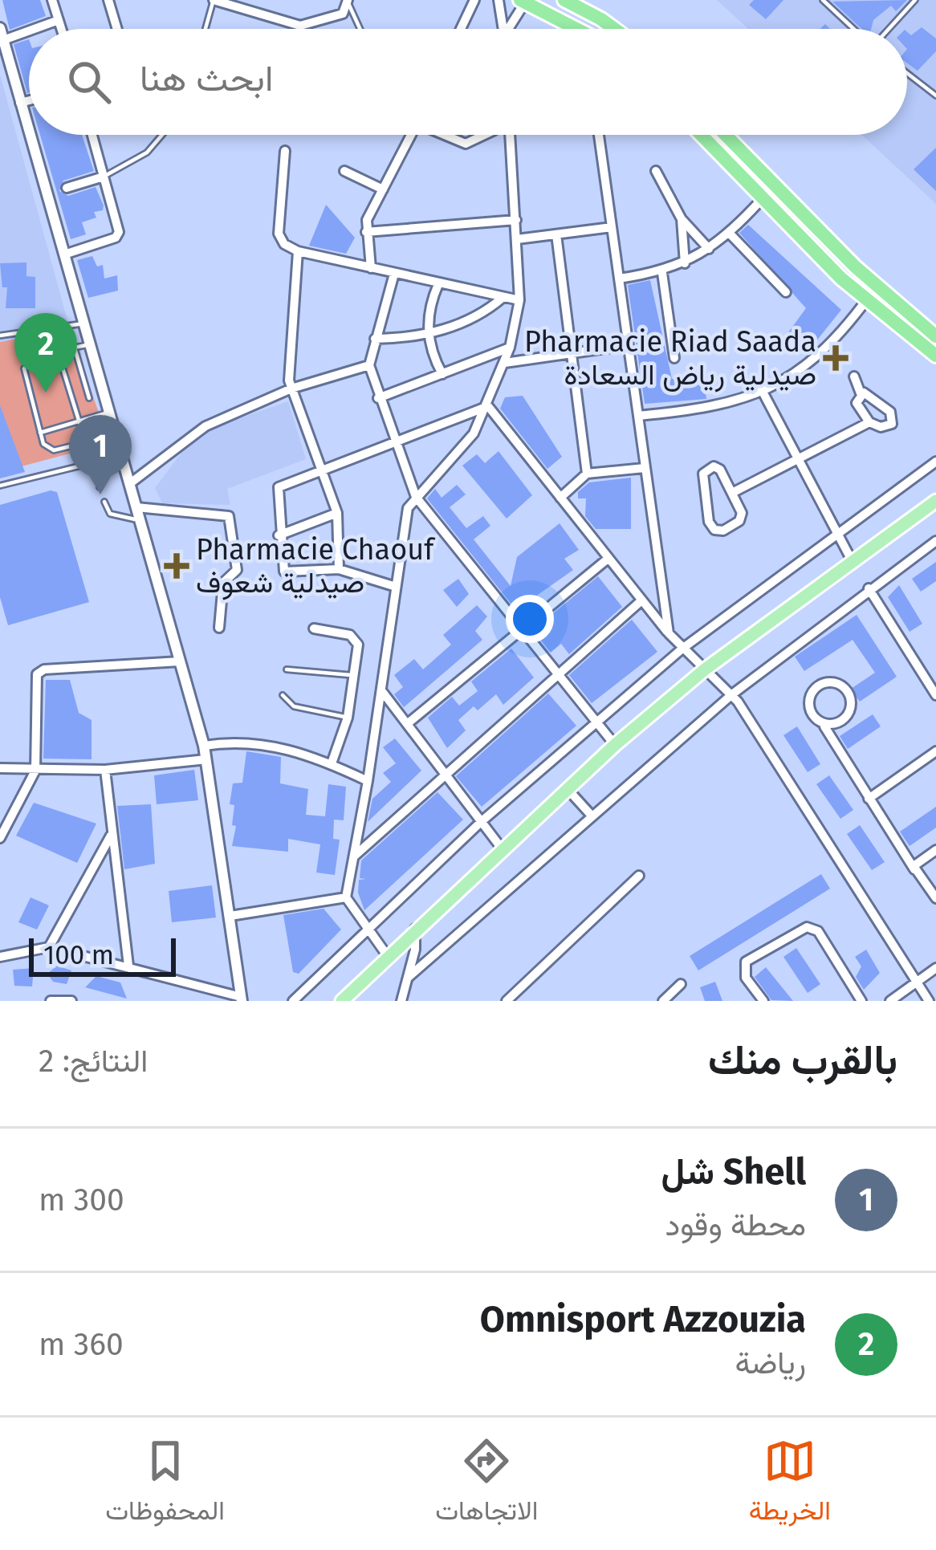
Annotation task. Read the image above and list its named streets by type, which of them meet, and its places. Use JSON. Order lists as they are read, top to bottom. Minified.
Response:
{"places":{"health":["Pharmacie Riad Saada صيدلية رياض السعادة","Pharmacie Chaouf صيدلية شعوف"]},"scale_bar":"100 m","page":{"search":"ابحث هنا","pins":["2","1"],"scale":"100 m","heading":["بالقرب منك","النتائج: 2"],"list":[{"mark":"1","name":"Shell شل","note":"محطة وقود","value":"300 m"},{"mark":"2","name":"Omnisport Azzouzia","note":"رياضة","value":"360 m"}],"nav":["الخريطة","الاتجاهات","المحفوظات"]}}
